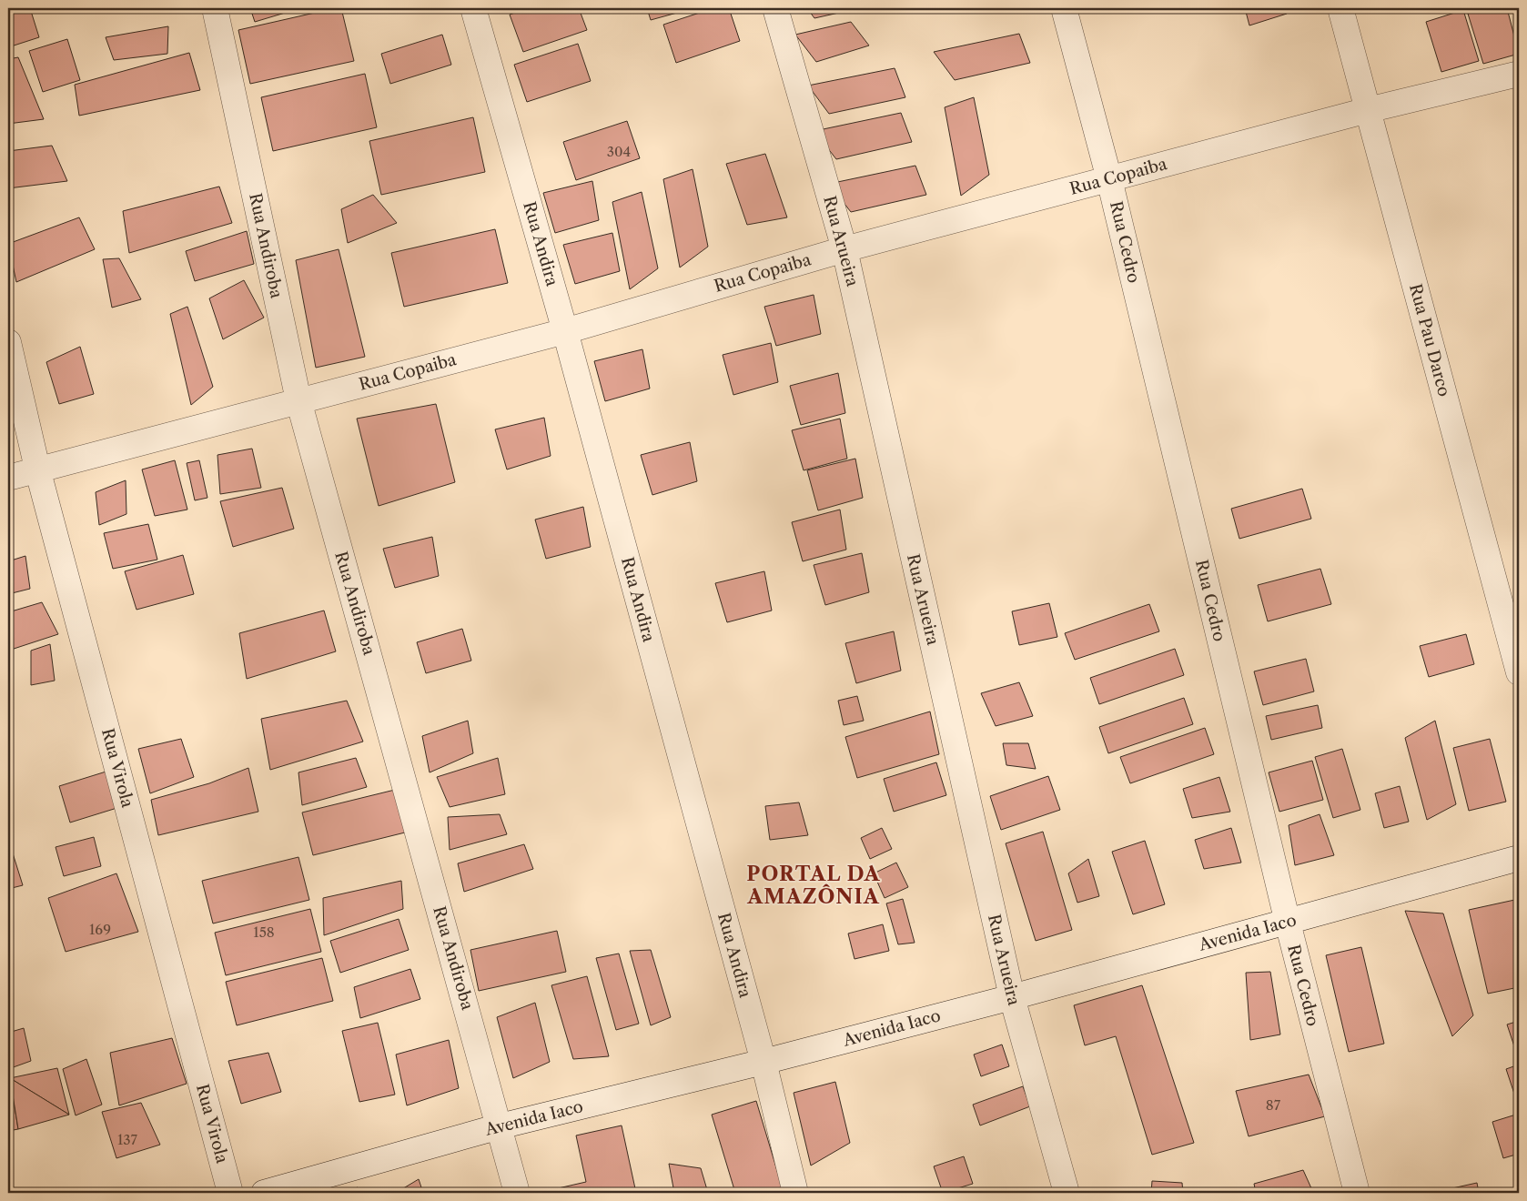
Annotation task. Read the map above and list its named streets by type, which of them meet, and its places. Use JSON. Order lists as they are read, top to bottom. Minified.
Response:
{"streets":{"street":["Rua Copaiba","Rua Arueira","Rua Cedro","Rua Andira","Rua Andiroba","Rua Pau Darco","Rua Virola","Avenida Iaco"]},"crossings":[["Rua Copaiba","Rua Arueira"],["Rua Copaiba","Rua Cedro"],["Rua Copaiba","Rua Andira"],["Rua Copaiba","Rua Andiroba"],["Rua Copaiba","Rua Pau Darco"],["Rua Copaiba","Rua Virola"],["Rua Arueira","Avenida Iaco"],["Rua Cedro","Avenida Iaco"],["Rua Andira","Avenida Iaco"],["Rua Andiroba","Avenida Iaco"]],"districts":["PORTAL DA AMAZÔNIA"],"house_numbers":["304","169","158","87","137"]}
